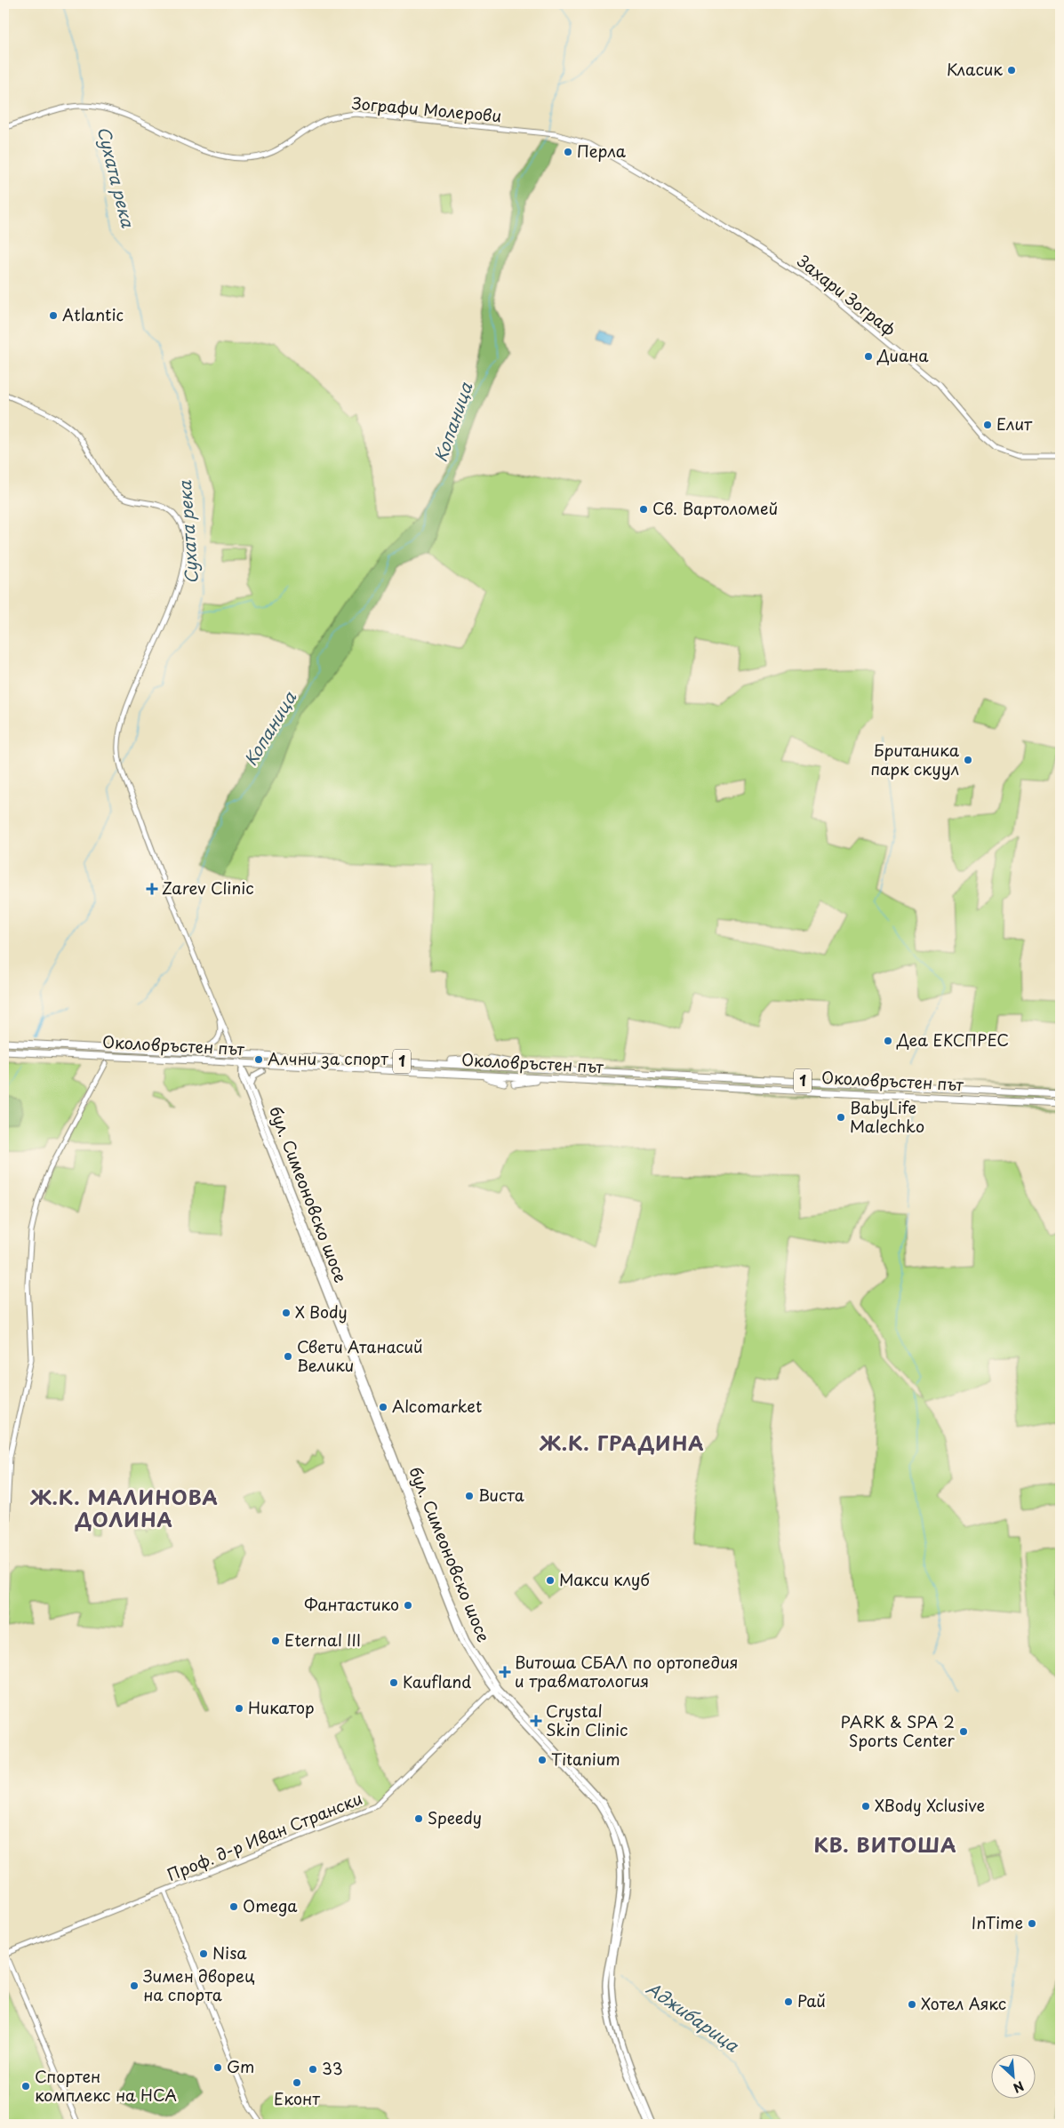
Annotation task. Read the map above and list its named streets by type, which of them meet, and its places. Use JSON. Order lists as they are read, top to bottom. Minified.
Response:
{"streets":{"highway":["Околовръстен път","1"],"main road":["бул. Симеоновско шосе"],"street":["Зографи Молерови","Захари Зограф","Проф. д-р Иван Странски"]},"crossings":[["Зографи Молерови","Захари Зограф"],["бул. Симеоновско шосе","Проф. д-р Иван Странски"]],"districts":["Ж.К. ГРАДИНА","Ж.К. МАЛИНОВА ДОЛИНА","КВ. ВИТОША"],"water":["Сухата река","Копаница","Аджибарица"],"places":{"other":["Класик","Перла","Atlantic","Диана","Елит","Св. Вартоломей","Британика парк скуул","Деа ЕКСПРЕС","Алчни за спорт","BabyLife Malechko","X Body","Свети Атанасий Велики","Alcomarket","Виста","Макси клуб","Фантастико","Eternal III","Kaufland","Никатор","PARK & SPA 2 Sports Center","Titanium","XBody Xclusive","Speedy","Omega","InTime","Nisa","Зимен дворец на спорта","Рай","Хотел Аякс","Gm","33","Еконт","Спортен комплекс на НСА"],"health":["Zarev Clinic","Витоша СБАЛ по ортопедия и травматология","Crystal Skin Clinic"]},"north":"bottom right"}
